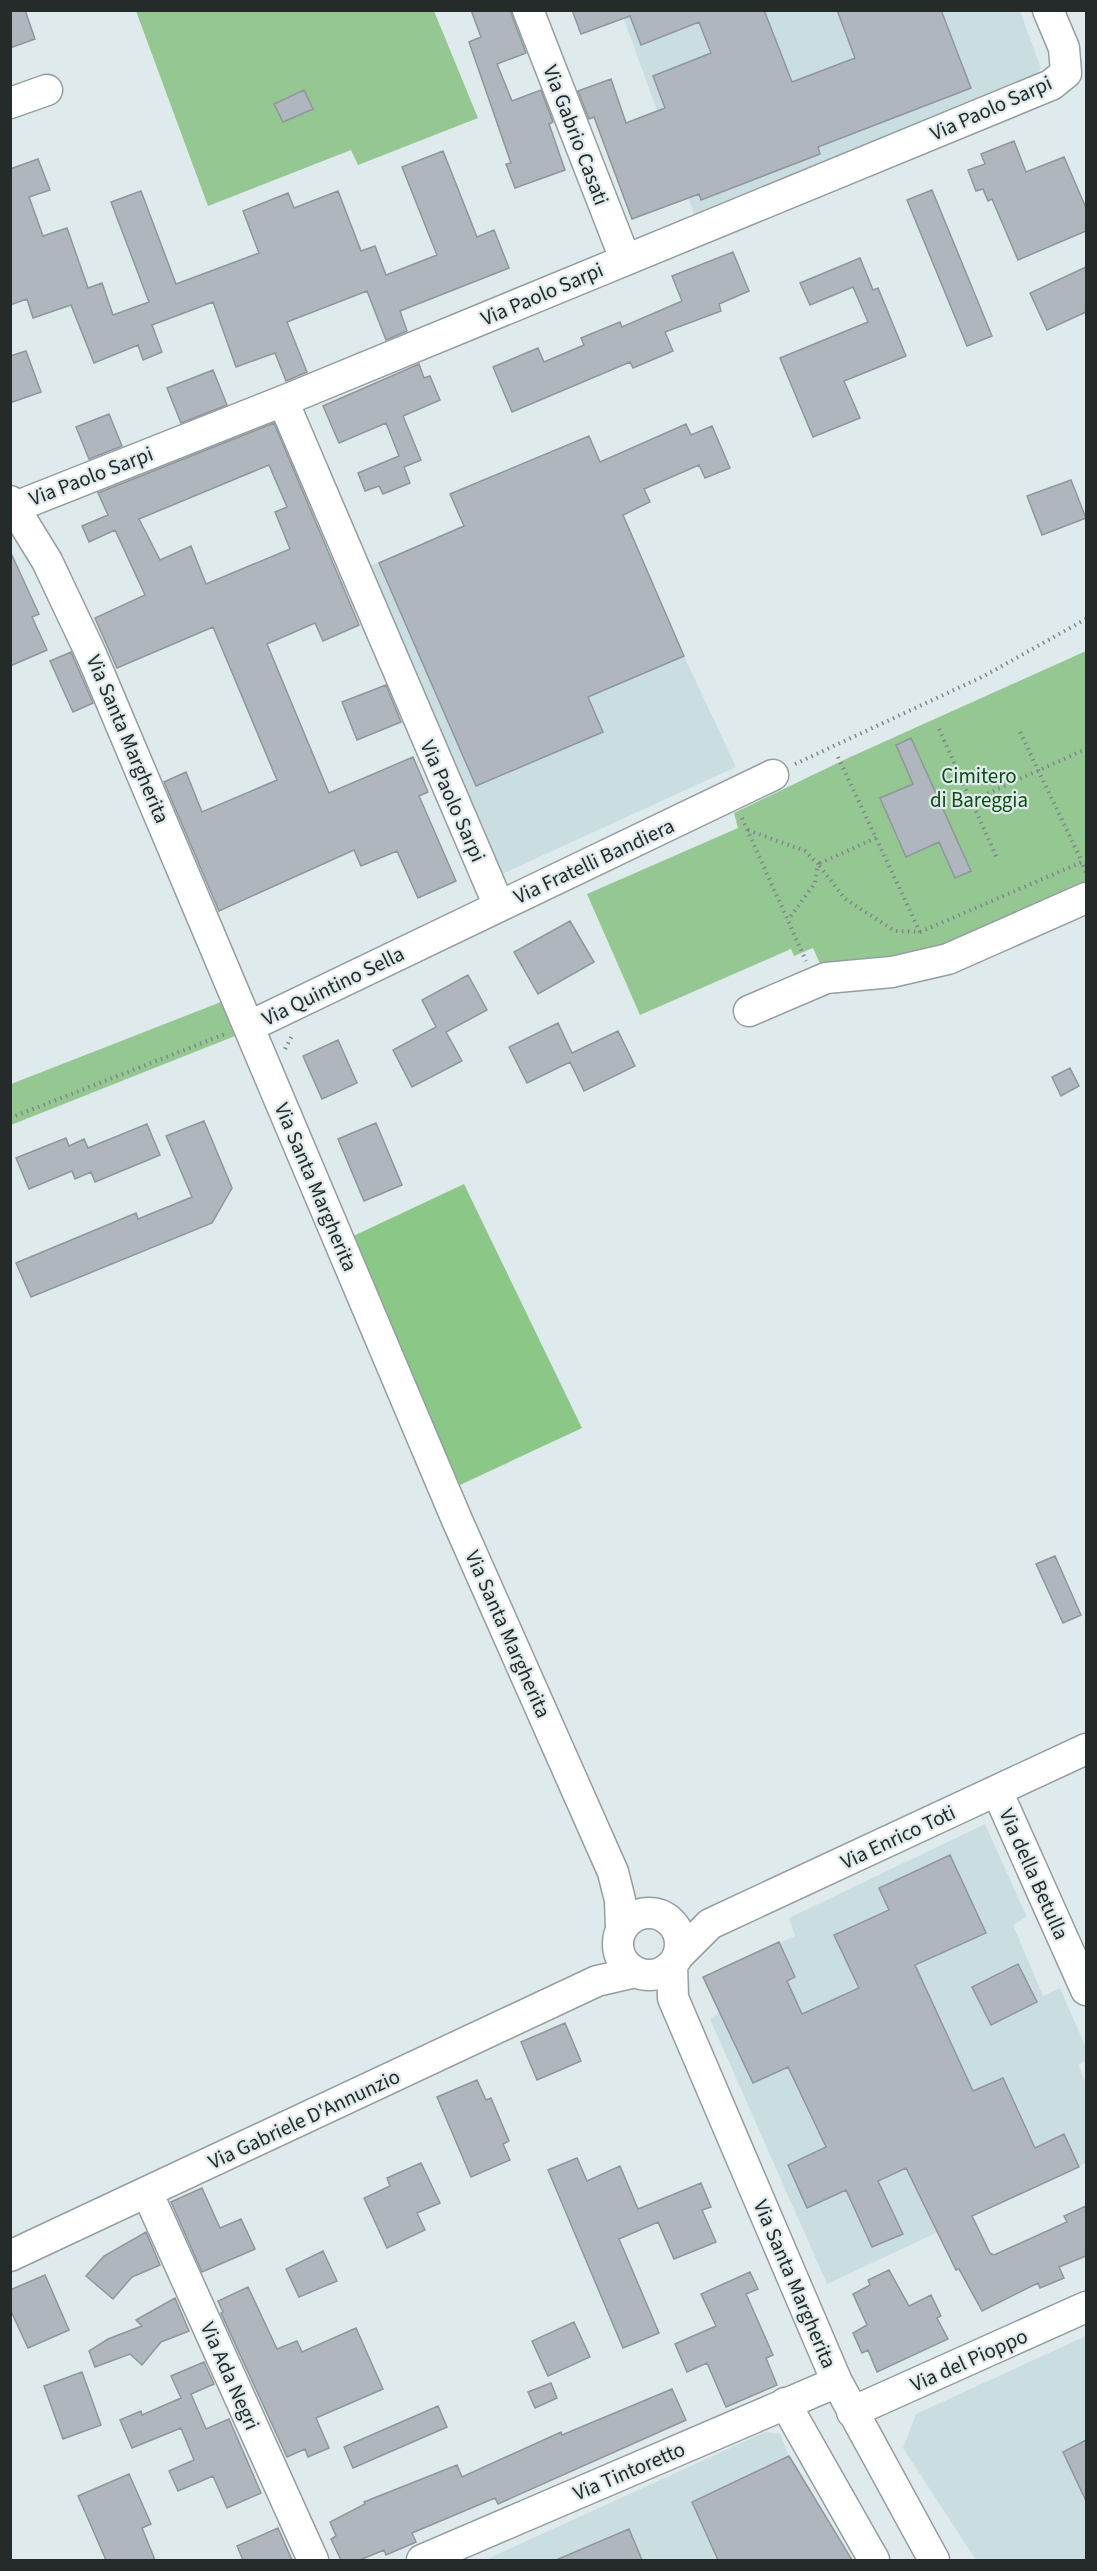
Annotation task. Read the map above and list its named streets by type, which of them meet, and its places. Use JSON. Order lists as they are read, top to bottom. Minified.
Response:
{"streets":{"street":["Via Paolo Sarpi","Via Gabrio Casati","Via Santa Margherita","Via Fratelli Bandiera","Via Quintino Sella","Via Enrico Toti","Via della Betulla","Via Gabriele D'Annunzio","Via del Pioppo","Via Ada Negri","Via Tintoretto"]},"crossings":[["Via Paolo Sarpi","Via Gabrio Casati"],["Via Paolo Sarpi","Via Santa Margherita"],["Via Paolo Sarpi","Via Fratelli Bandiera"],["Via Santa Margherita","Via Quintino Sella"],["Via Santa Margherita","Via Enrico Toti"],["Via Santa Margherita","Via Gabriele D'Annunzio"],["Via Santa Margherita","Via del Pioppo"],["Via Santa Margherita","Via Tintoretto"],["Via Fratelli Bandiera","Via Quintino Sella"],["Via Enrico Toti","Via della Betulla"],["Via Enrico Toti","Via Gabriele D'Annunzio"],["Via Gabriele D'Annunzio","Via Ada Negri"]],"parks":["Cimitero di Bareggia"]}
